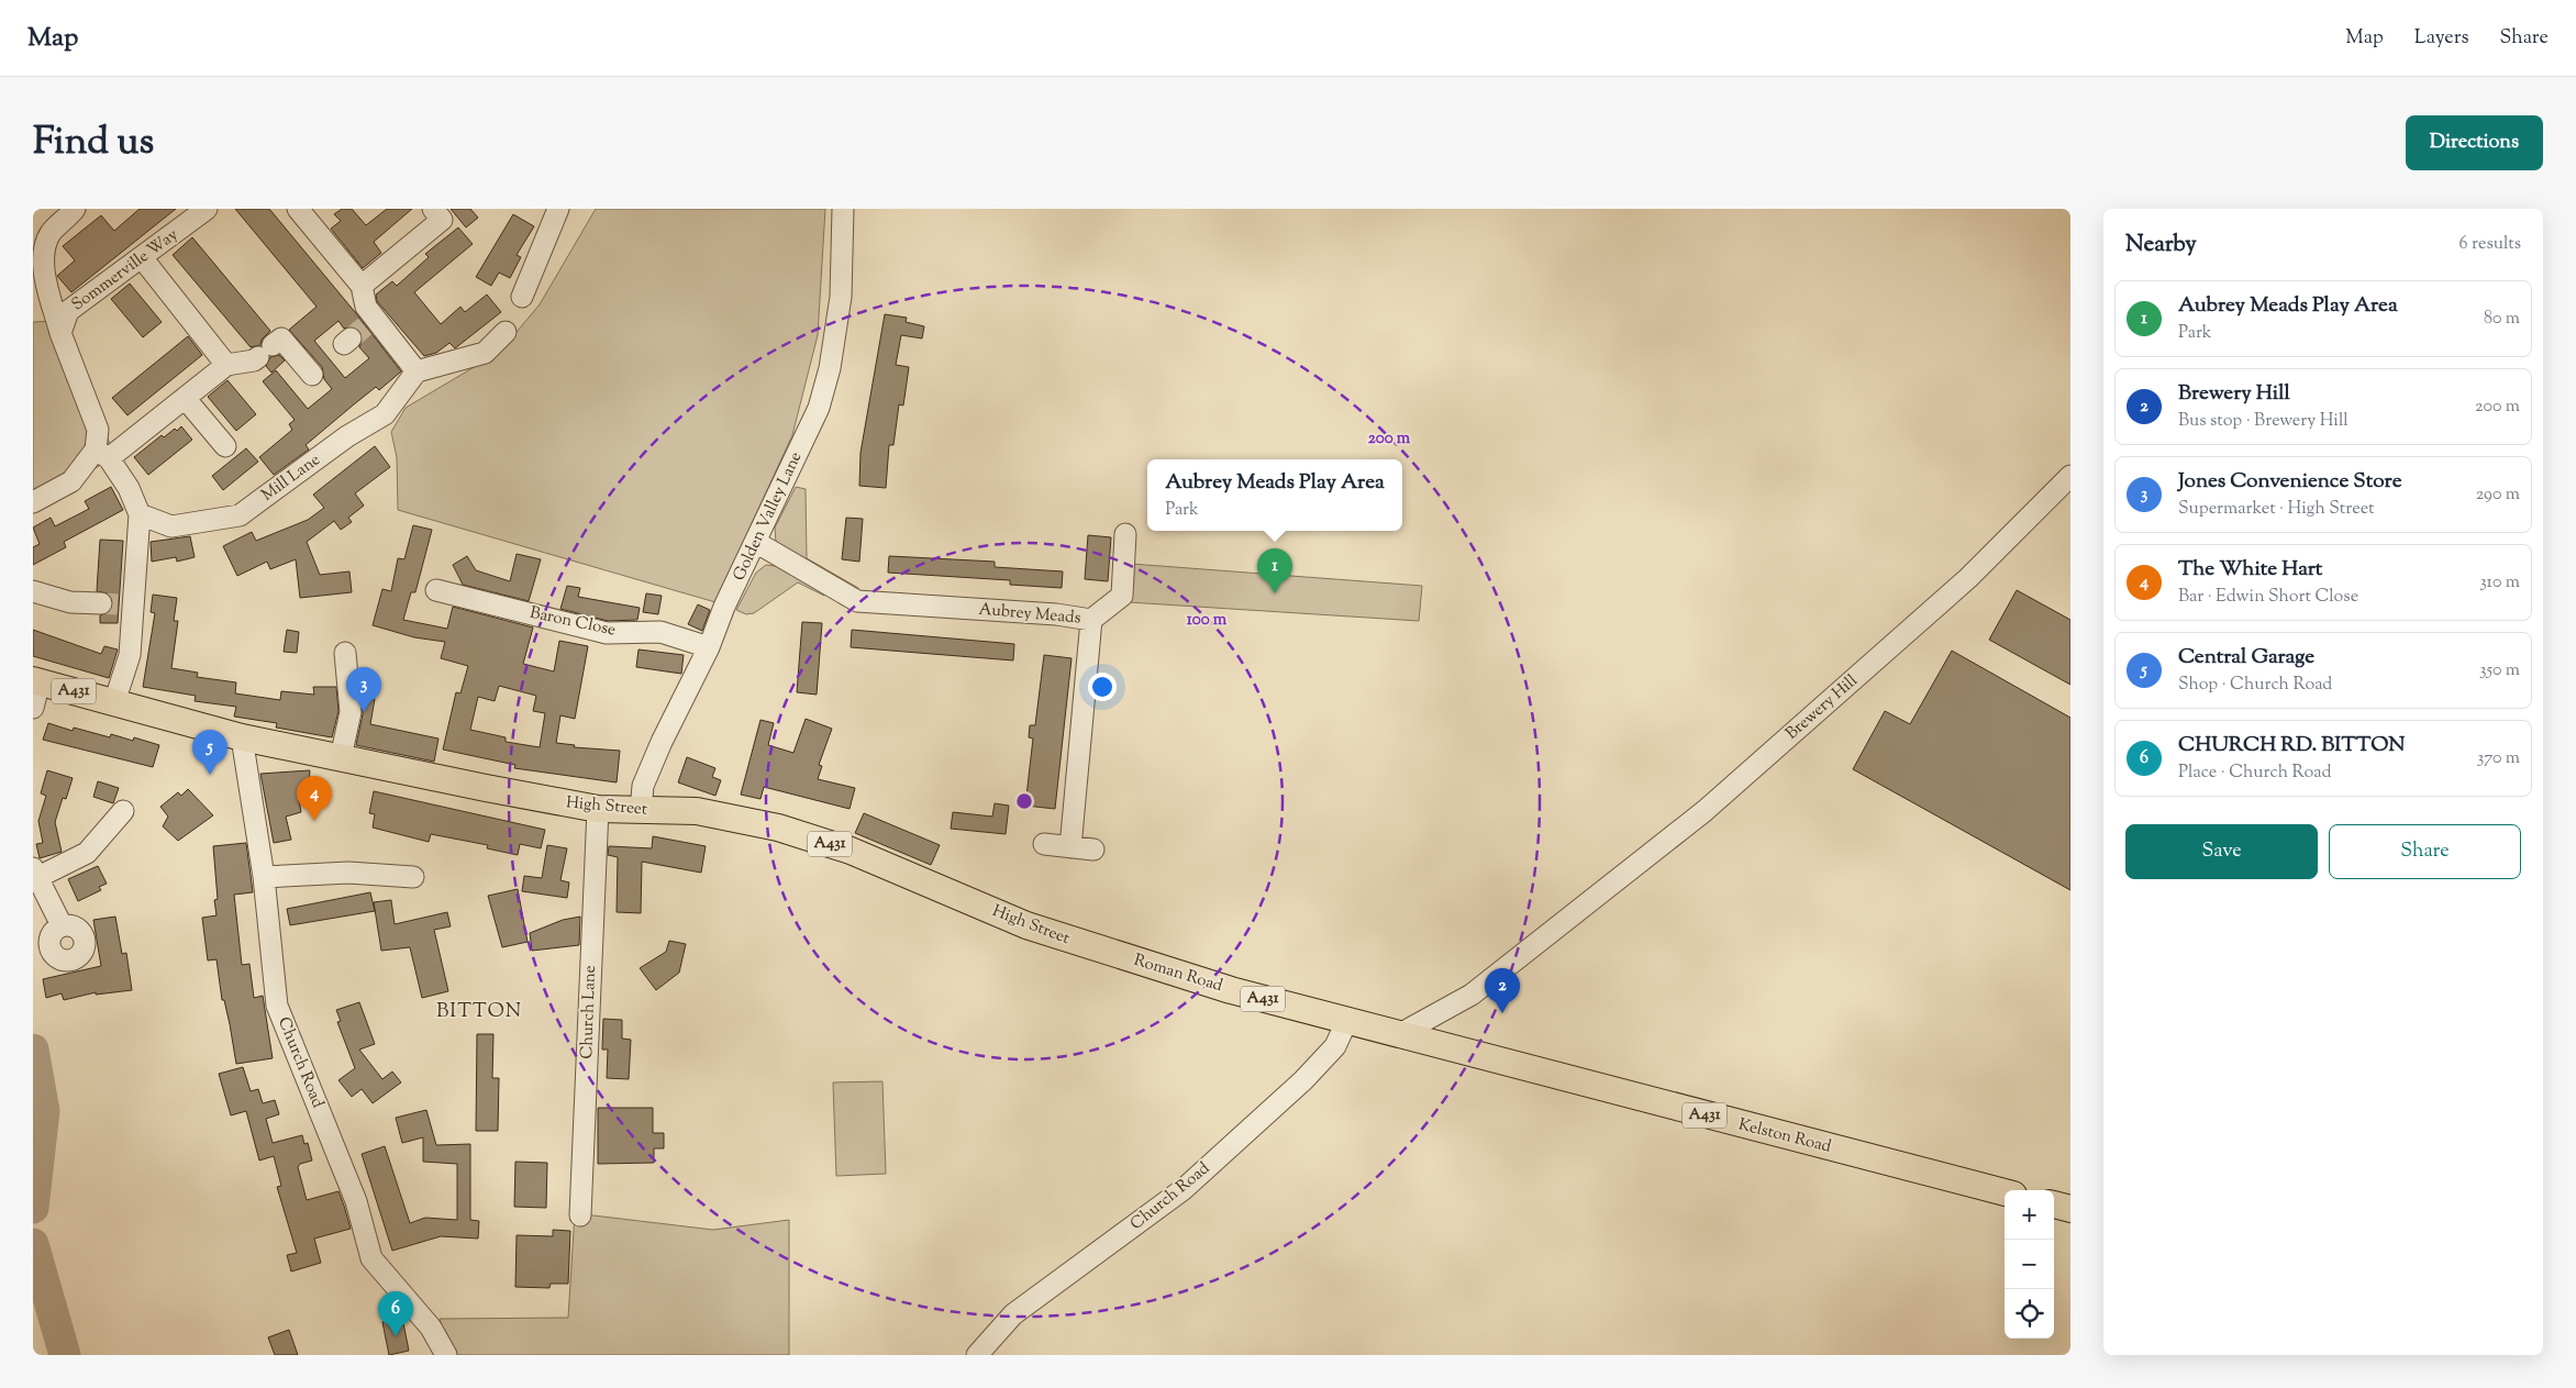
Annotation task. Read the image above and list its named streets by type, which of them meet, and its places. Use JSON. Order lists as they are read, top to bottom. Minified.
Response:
{"streets":{"main road":["A431","High Street","Roman Road","Kelston Road"],"street":["Sommerville Way","Mill Lane","Golden Valley Lane","Aubrey Meads","Baron Close","Brewery Hill","Church Lane","Church Road"]},"crossings":[["Golden Valley Lane","Aubrey Meads"],["Golden Valley Lane","Baron Close"],["Golden Valley Lane","High Street"],["A431","High Street"],["Brewery Hill","Roman Road"],["Brewery Hill","Kelston Road"],["High Street","Roman Road"],["High Street","Church Lane"],["High Street","Church Road"],["Roman Road","Church Road"],["Roman Road","Kelston Road"]],"districts":["BITTON"],"page":{"header":"Map","nav":["Map","Layers","Share"],"title":"Find us","buttons":["Directions",["Save","Share"]],"heading":["Nearby","6 results"],"list":[{"mark":"1","name":"Aubrey Meads Play Area","note":"Park","value":"80 m"},{"mark":"2","name":"Brewery Hill","note":"Bus stop · Brewery Hill","value":"200 m"},{"mark":"3","name":"Jones Convenience Store","note":"Supermarket · High Street","value":"290 m"},{"mark":"4","name":"The White Hart","note":"Bar · Edwin Short Close","value":"310 m"},{"mark":"5","name":"Central Garage","note":"Shop · Church Road","value":"350 m"},{"mark":"6","name":"CHURCH RD. BITTON","note":"Place · Church Road","value":"370 m"}],"popup":["Aubrey Meads Play Area","Park"],"pins":["1","3","5","4","2","6"],"map_buttons":["+","−"]},"rings":["200 m","100 m"]}
